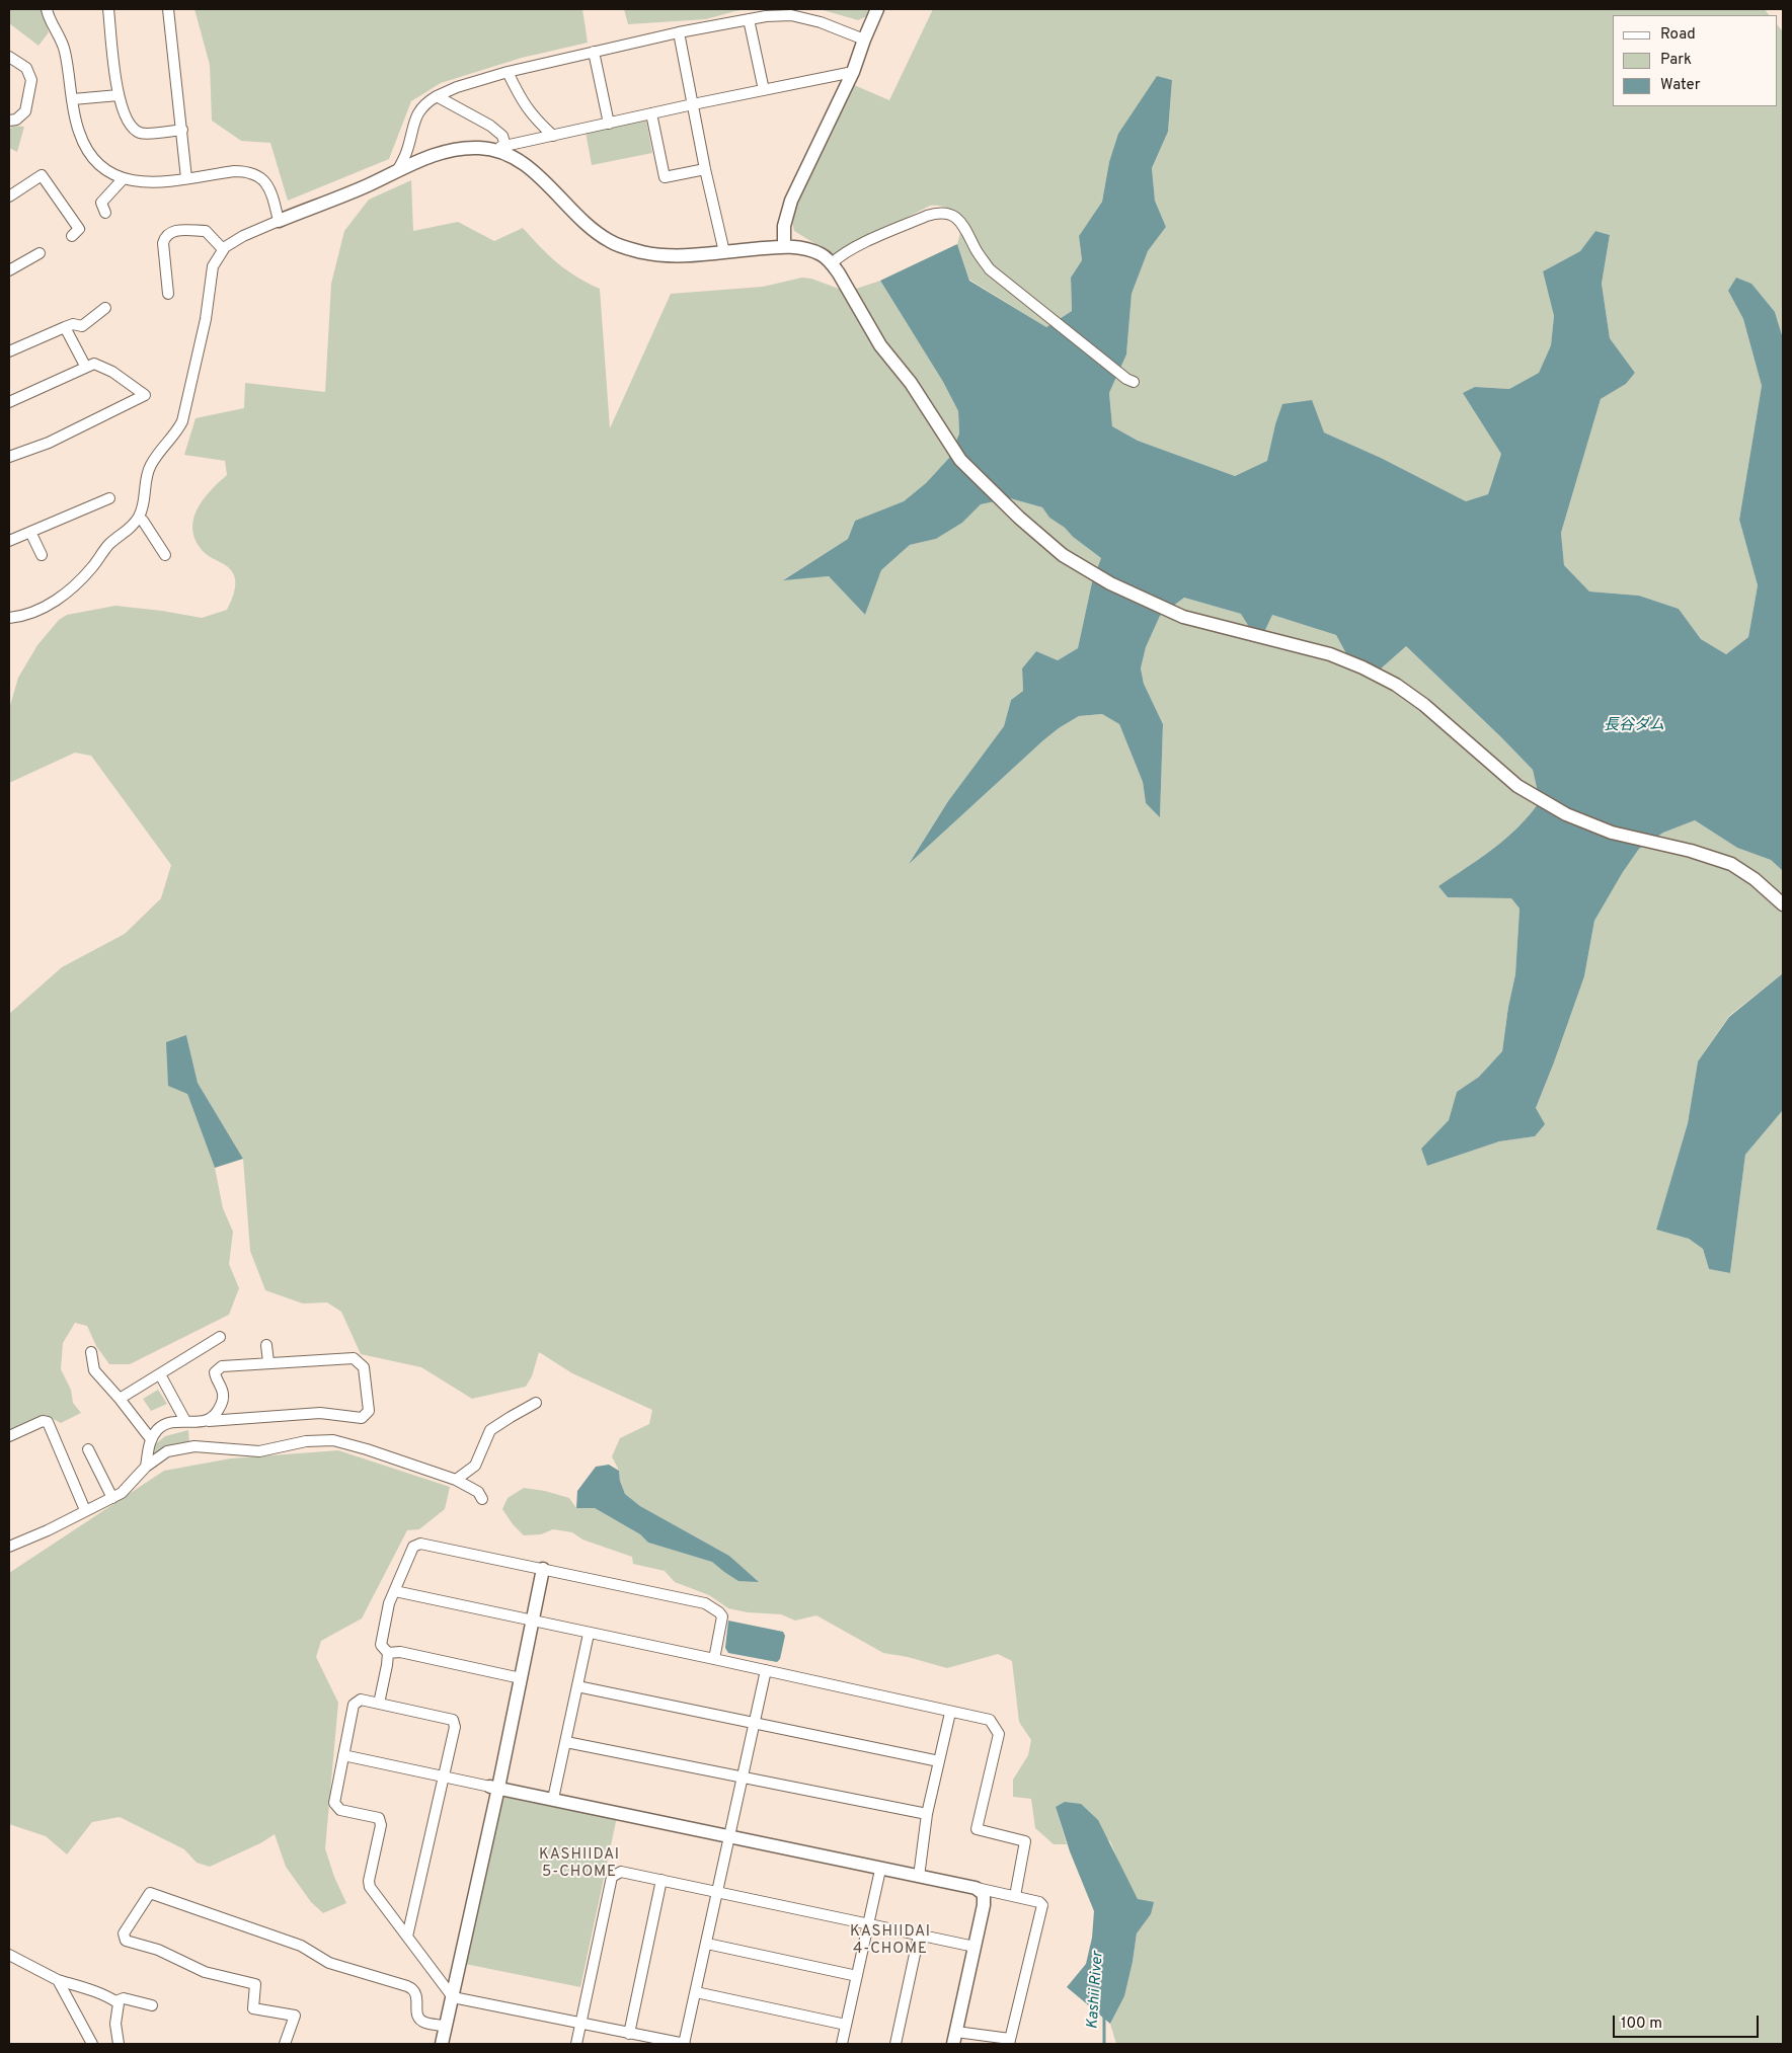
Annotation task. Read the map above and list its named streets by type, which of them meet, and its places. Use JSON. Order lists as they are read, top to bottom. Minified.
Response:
{"districts":["KASHIIDAI 5-CHOME","KASHIIDAI 4-CHOME"],"water":["長谷ダム","Kashii River"],"legend":["Road","Park","Water"],"scale_bar":"100 m"}
